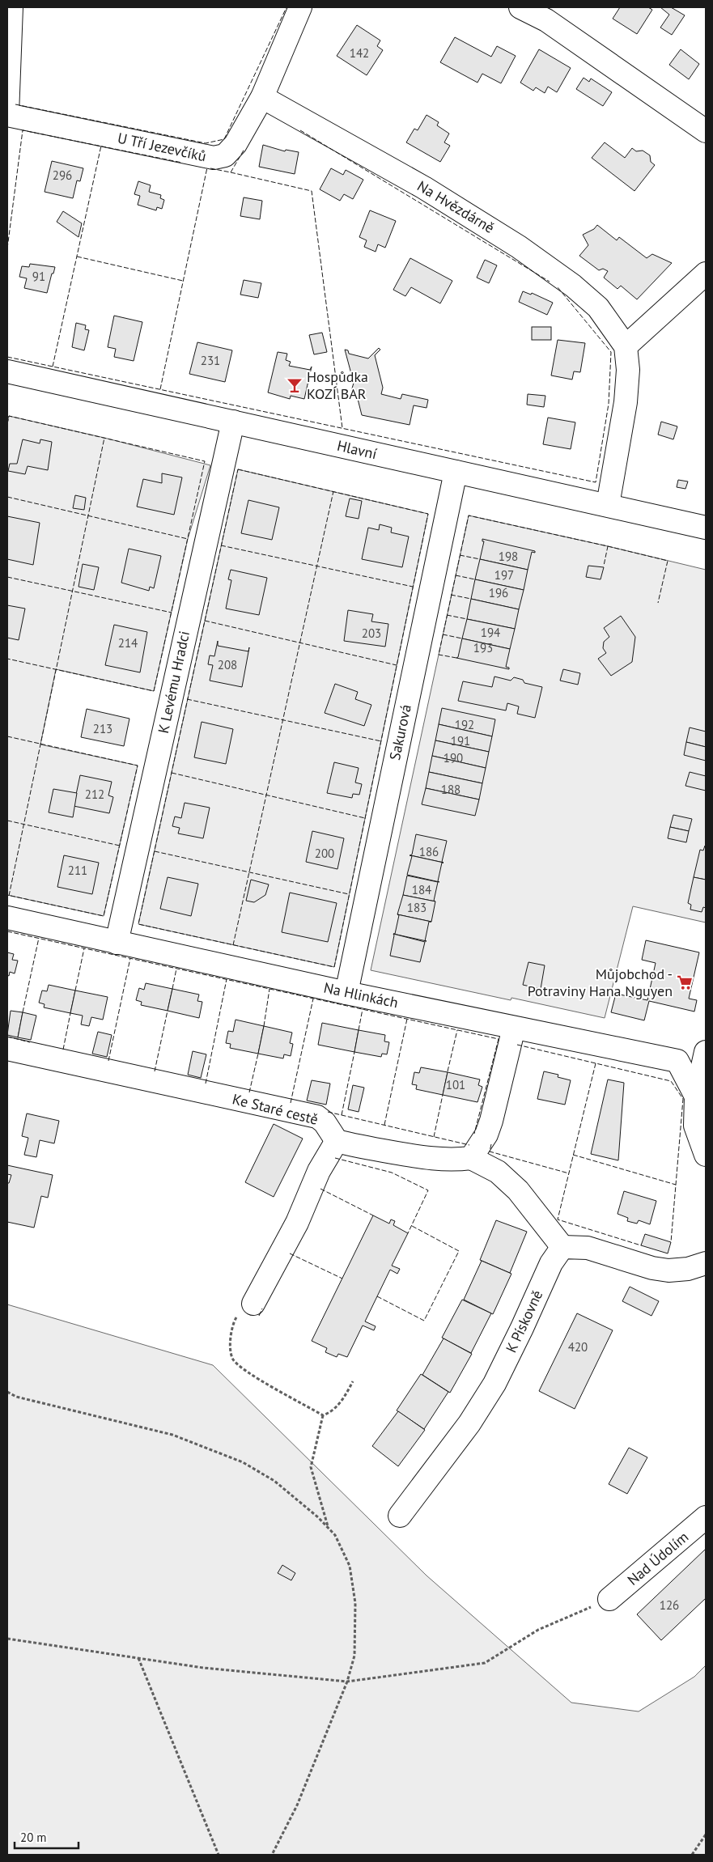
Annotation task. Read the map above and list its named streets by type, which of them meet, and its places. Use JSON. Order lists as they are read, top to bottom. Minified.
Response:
{"streets":{"street":["U Tří Jezevčíků","Na Hvězdárně","Hlavní","K Levému Hradci","Sakurová","Na Hlinkách","Ke Staré cestě","K Pískovně","Nad Údolím"]},"crossings":[["U Tří Jezevčíků","Na Hvězdárně"],["Na Hvězdárně","Hlavní"],["Hlavní","K Levému Hradci"],["Hlavní","Sakurová"],["K Levému Hradci","Na Hlinkách"],["Sakurová","Na Hlinkách"]],"places":{"bar":["Hospůdka KOZÍ BAR"],"supermarket":["Můjobchod - Potraviny Hana Nguyen"]},"house_numbers":["142","296","91","231","198","197","196","194","203","214","193","208","192","213","191","190","188","212","186","200","211","184","183","101","420","126"],"scale_bar":"20 m"}
